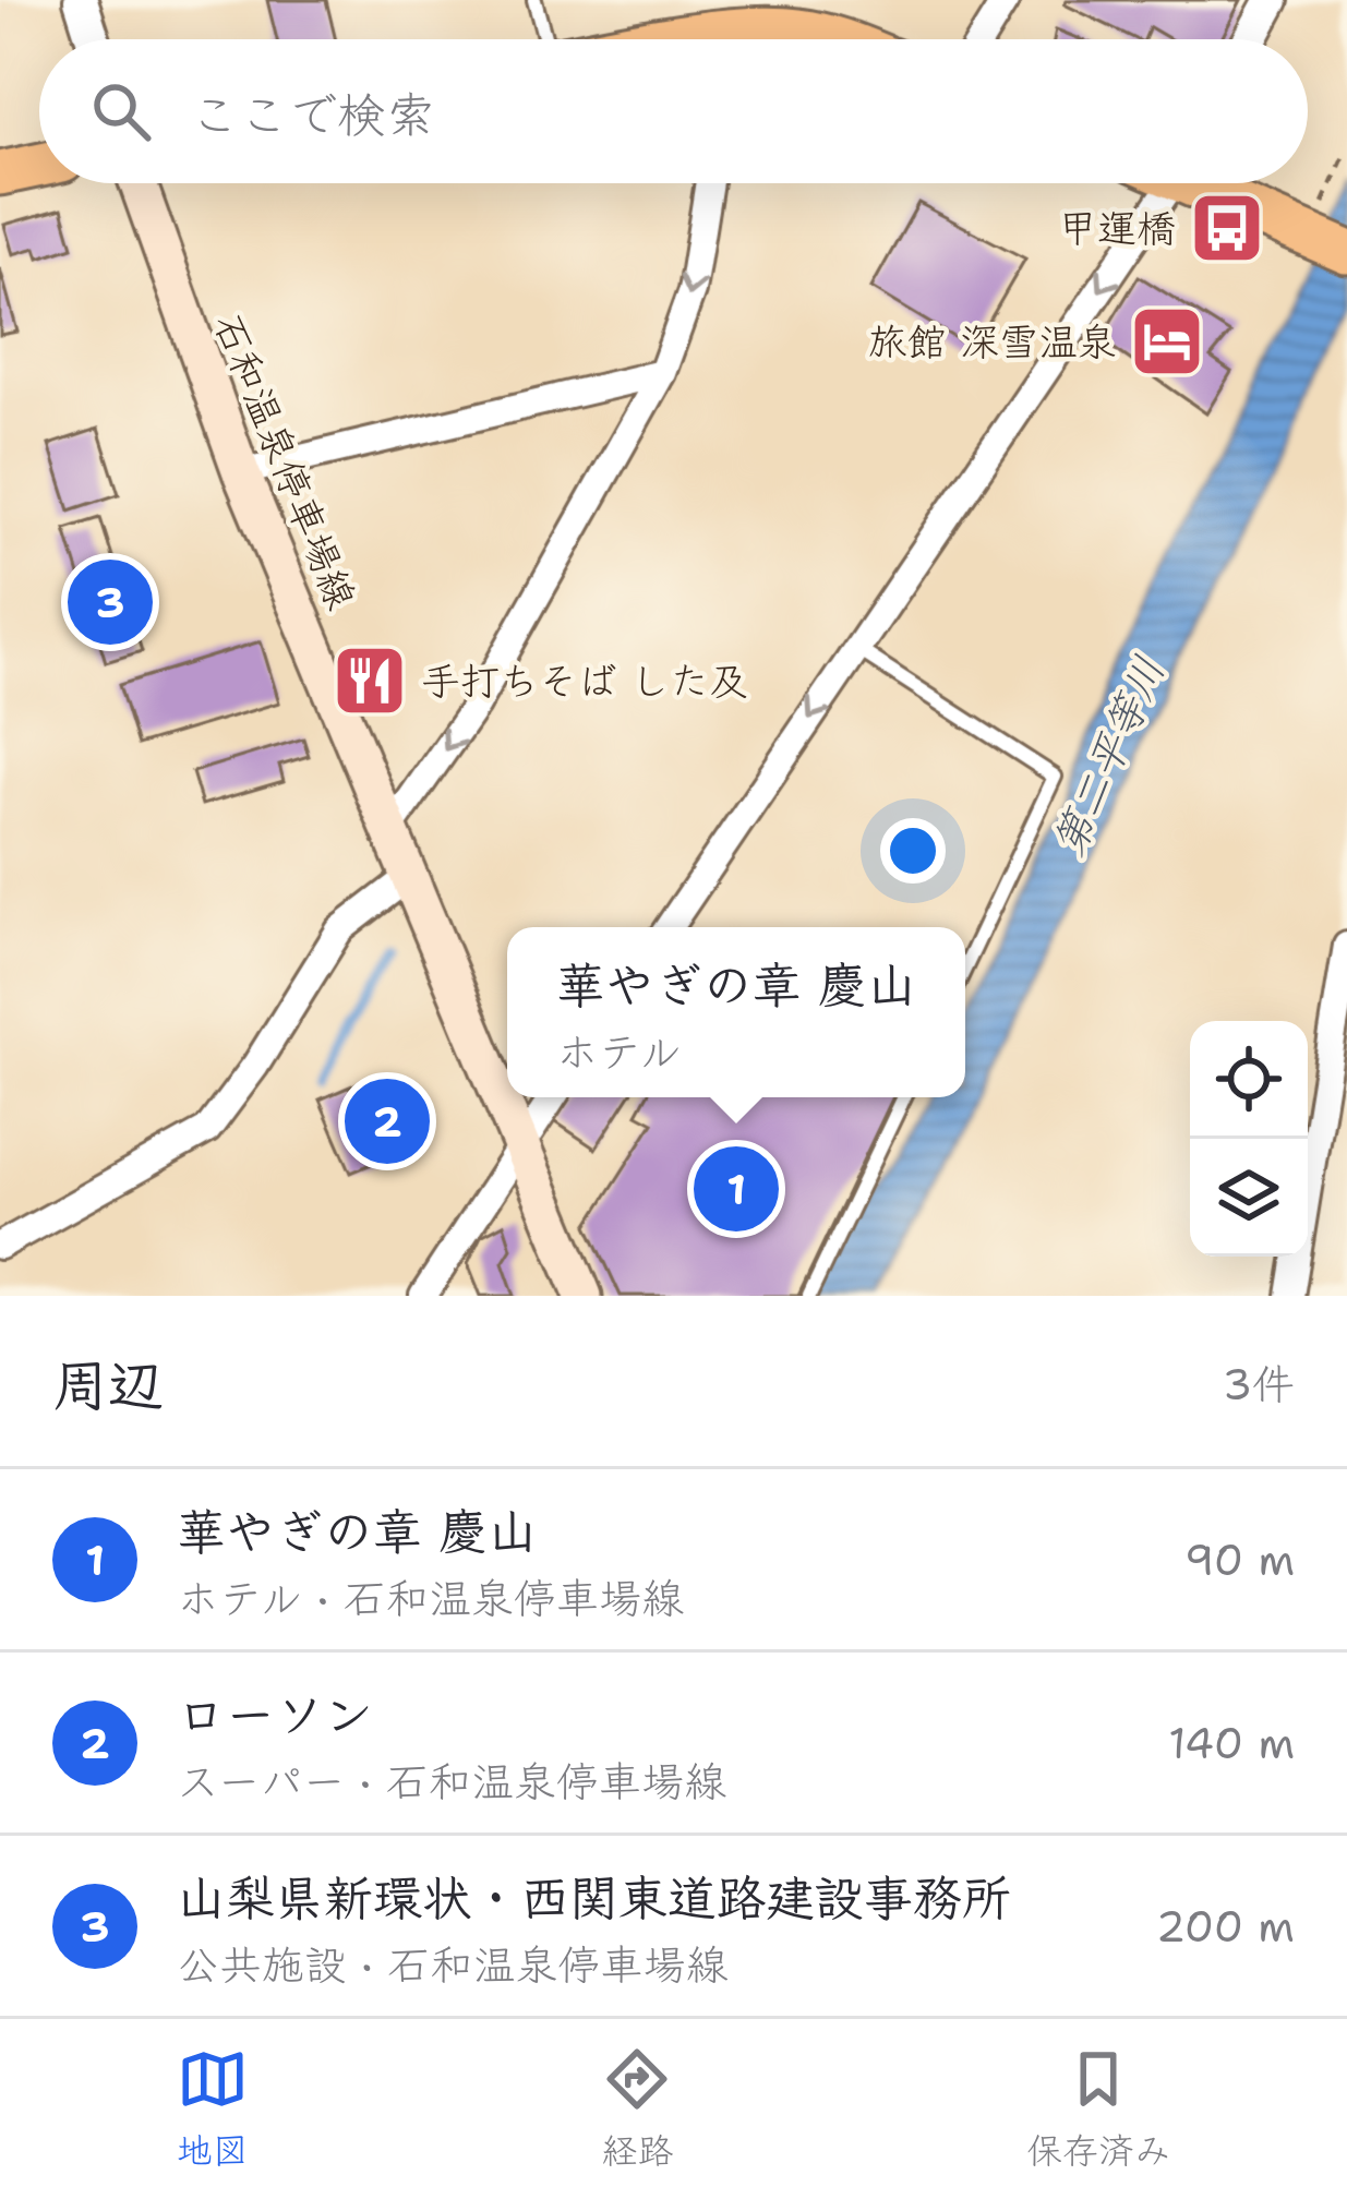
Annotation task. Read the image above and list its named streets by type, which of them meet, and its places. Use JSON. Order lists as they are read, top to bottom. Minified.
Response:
{"streets":{"main road":["石和温泉停車場線"]},"water":["第二平等川"],"places":{"bus stop":["甲運橋"],"hotel":["旅館 深雪温泉"],"restaurant":["手打ちそば した及"]},"page":{"search":"ここで検索","pins":["3","2","1"],"popup":["華やぎの章 慶山","ホテル"],"heading":["周辺","3件"],"list":[{"mark":"1","name":"華やぎの章 慶山","note":"ホテル · 石和温泉停車場線","value":"90 m"},{"mark":"2","name":"ローソン","note":"スーパー · 石和温泉停車場線","value":"140 m"},{"mark":"3","name":"山梨県新環状・西関東道路建設事務所","note":"公共施設 · 石和温泉停車場線","value":"200 m"}],"nav":["地図","経路","保存済み"]}}
